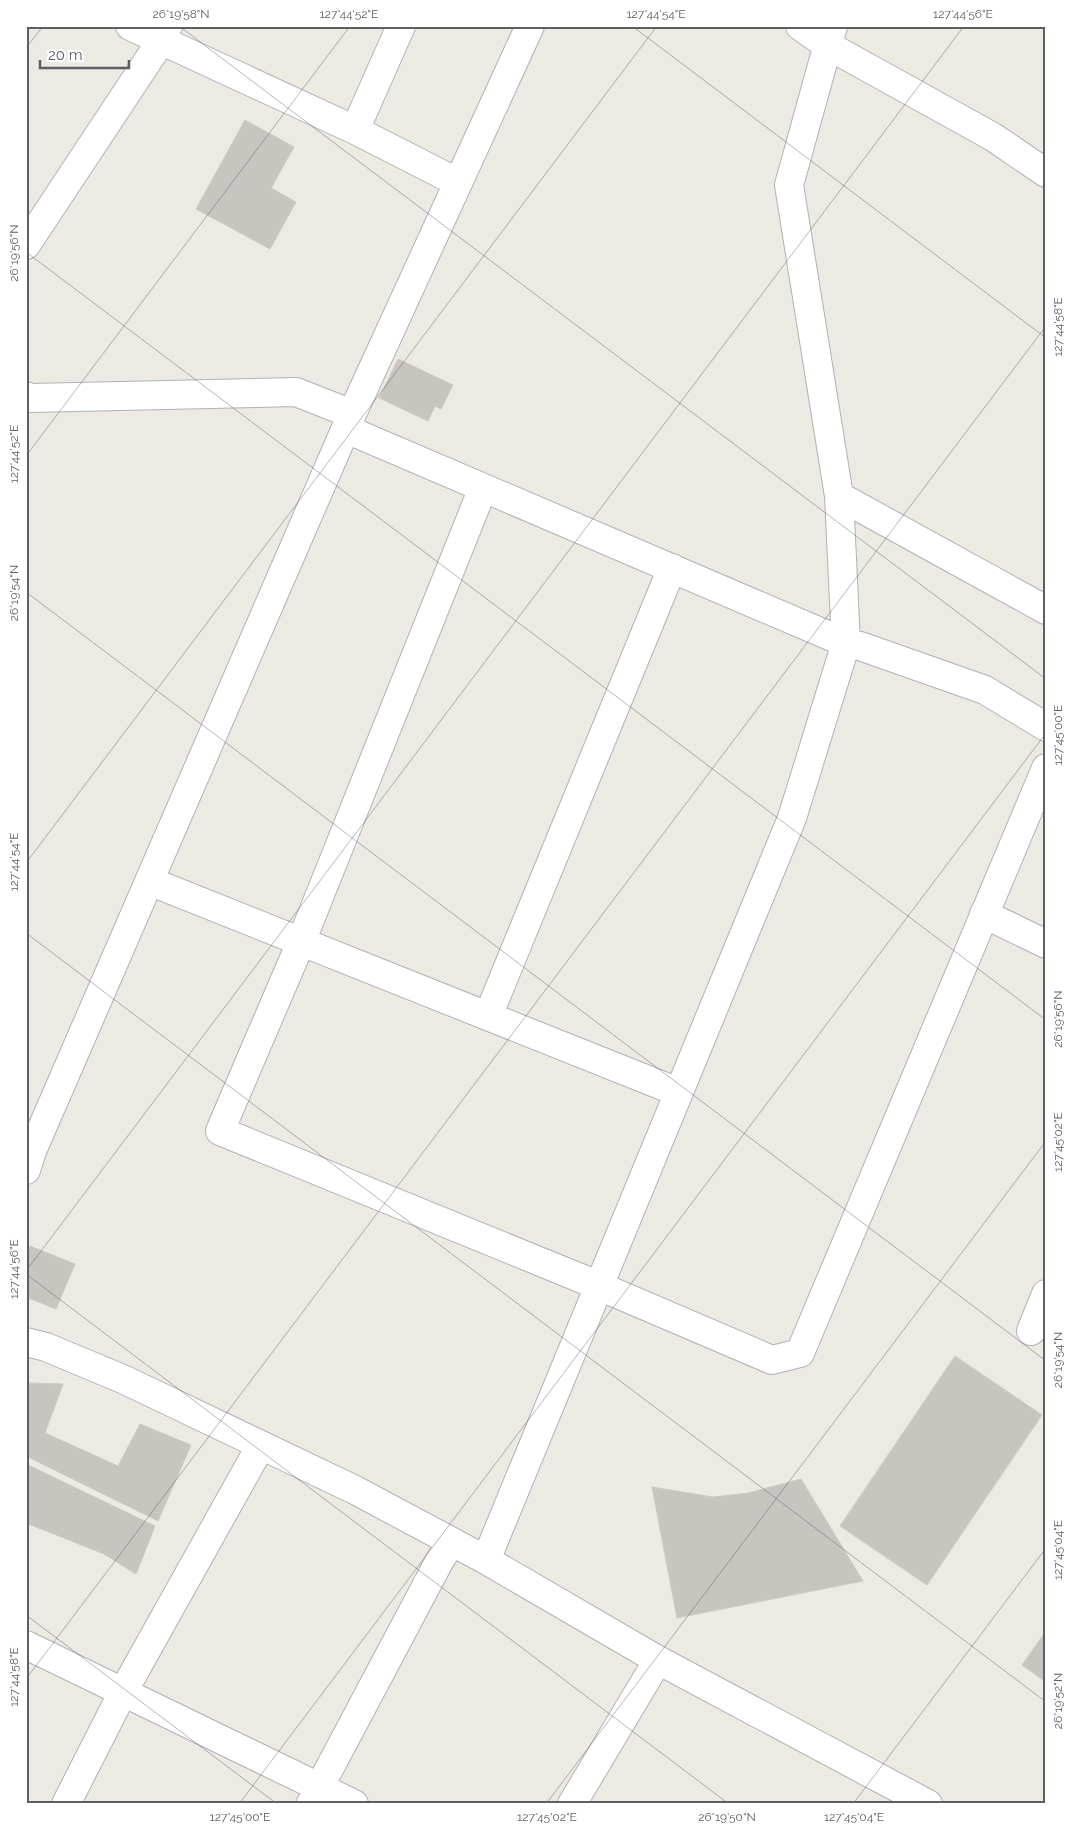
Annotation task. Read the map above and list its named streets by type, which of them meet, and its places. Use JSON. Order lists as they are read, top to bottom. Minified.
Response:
{"scale_bar":"20 m","coordinates":["26°19'58\"N","127°44'52\"E","127°44'54\"E","127°44'56\"E","26°19'56\"N","127°44'58\"E","26°19'54\"N","127°45'00\"E","127°45'02\"E","127°45'04\"E","26°19'52\"N","26°19'50\"N"]}
